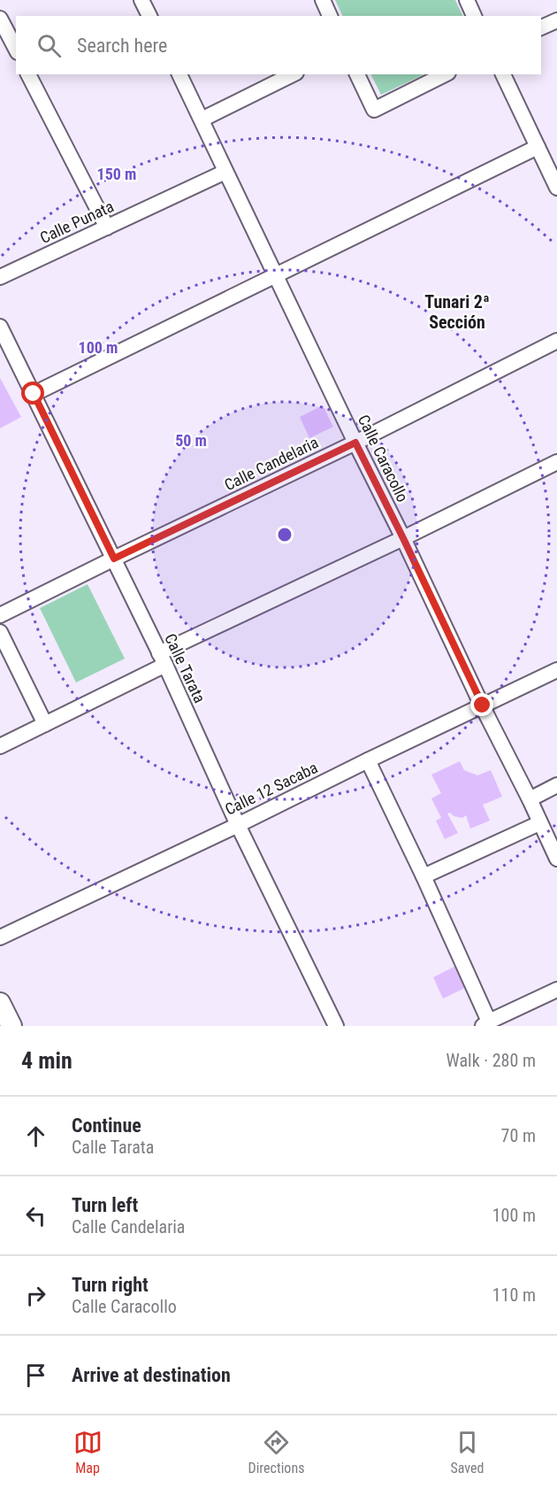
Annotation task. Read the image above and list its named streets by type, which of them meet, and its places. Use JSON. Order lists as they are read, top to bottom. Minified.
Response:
{"streets":{"street":["Calle Punata","Calle Caracollo","Calle Candelaria","Calle Tarata","Calle 12 Sacaba"]},"crossings":[["Calle Punata","Calle Caracollo"],["Calle Caracollo","Calle Candelaria"],["Calle Caracollo","Calle 12 Sacaba"],["Calle Candelaria","Calle Tarata"],["Calle Tarata","Calle 12 Sacaba"]],"districts":["Tunari 2ª Sección"],"page":{"search":"Search here","heading":["4 min","Walk · 280 m"],"list":[["Continue","Calle Tarata","70 m"],["Turn left","Calle Candelaria","100 m"],["Turn right","Calle Caracollo","110 m"],"Arrive at destination"],"nav":["Map","Directions","Saved"]},"rings":["150 m","100 m","50 m"]}
